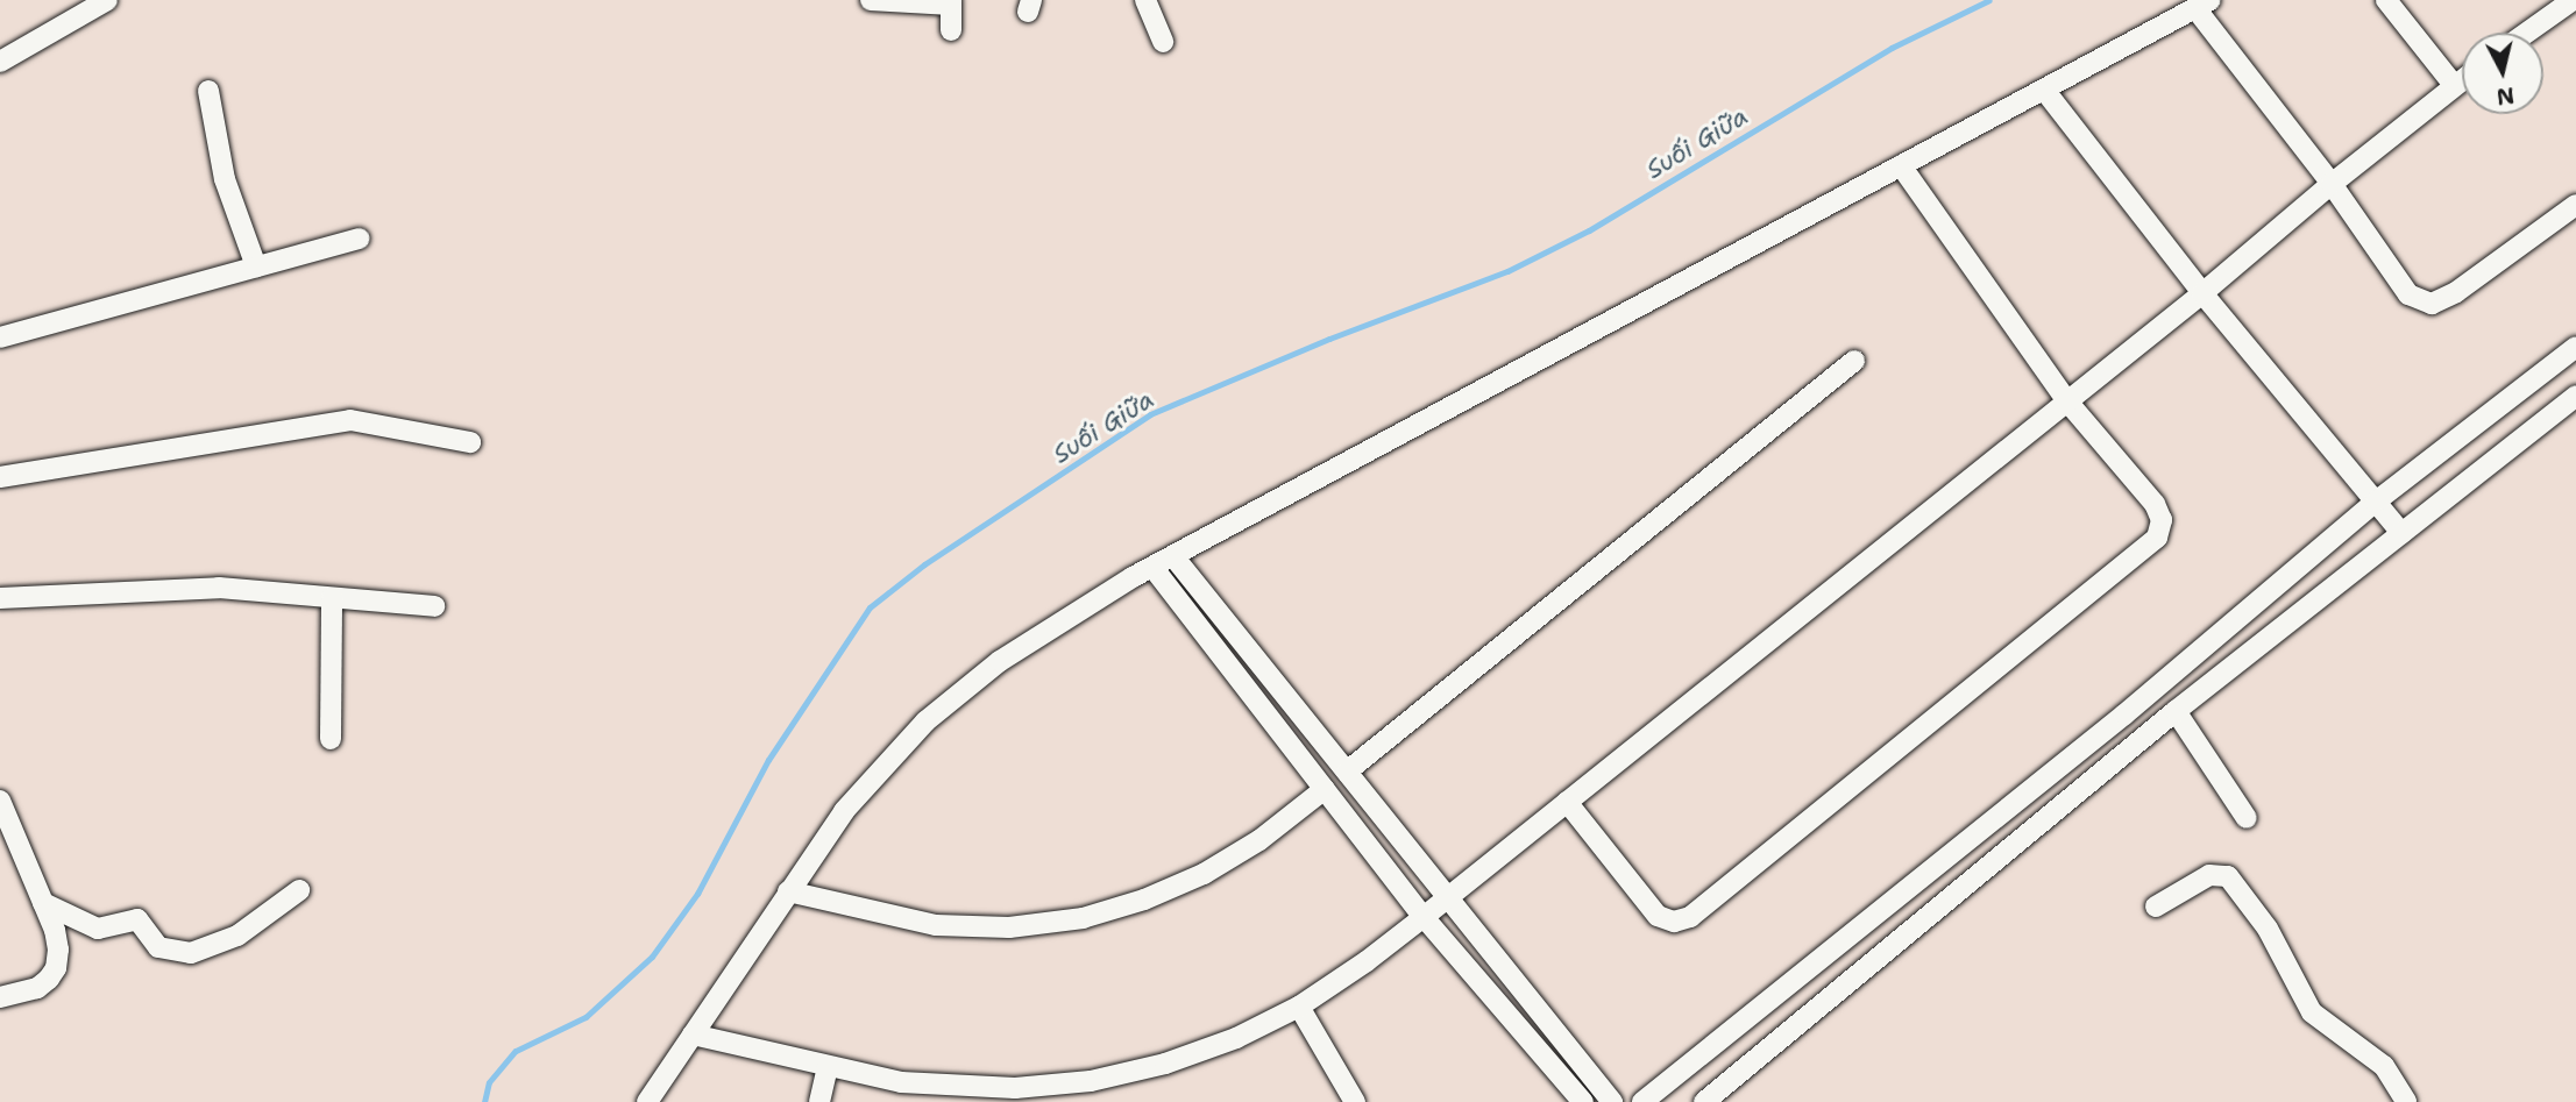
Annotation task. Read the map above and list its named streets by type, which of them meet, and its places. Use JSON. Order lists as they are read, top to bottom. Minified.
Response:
{"water":["Suối Giữa"],"north":"bottom"}
